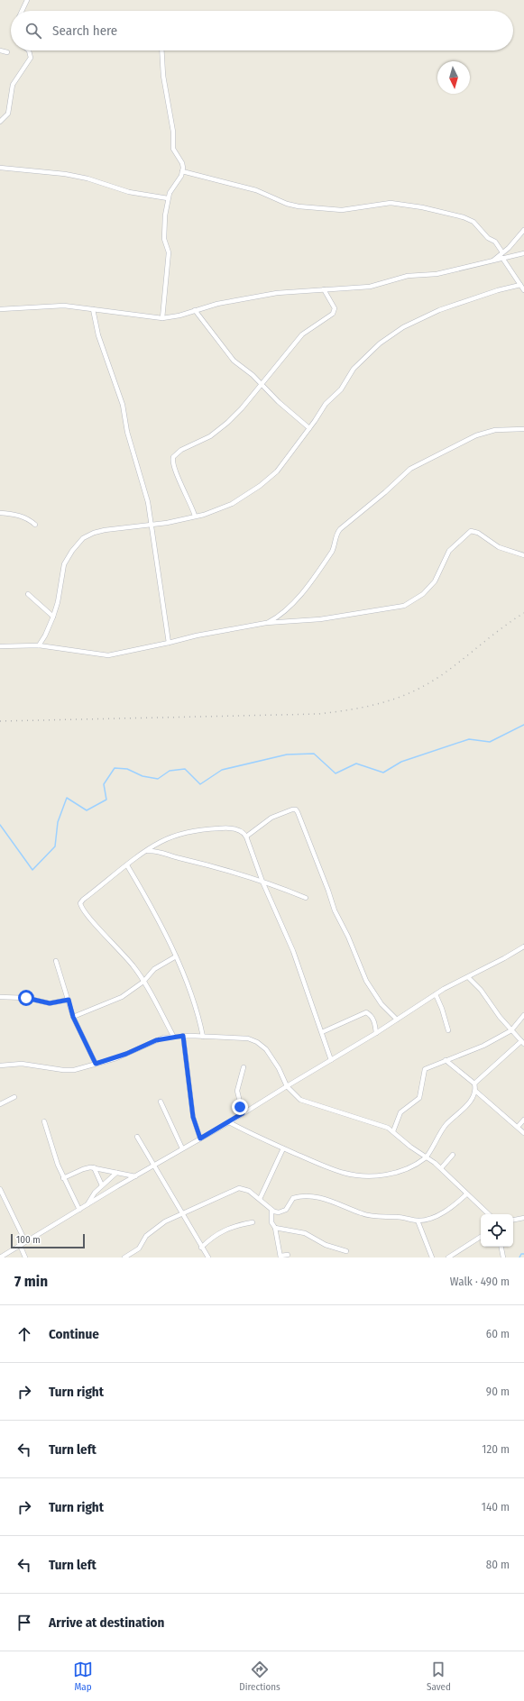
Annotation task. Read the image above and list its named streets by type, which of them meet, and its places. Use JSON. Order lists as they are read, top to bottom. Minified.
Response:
{"scale_bar":"100 m","north":"bottom","page":{"search":"Search here","scale":"100 m","heading":["7 min","Walk · 490 m"],"list":[["Continue","60 m"],["Turn right","90 m"],["Turn left","120 m"],["Turn right","140 m"],["Turn left","80 m"],"Arrive at destination"],"nav":["Map","Directions","Saved"]}}
